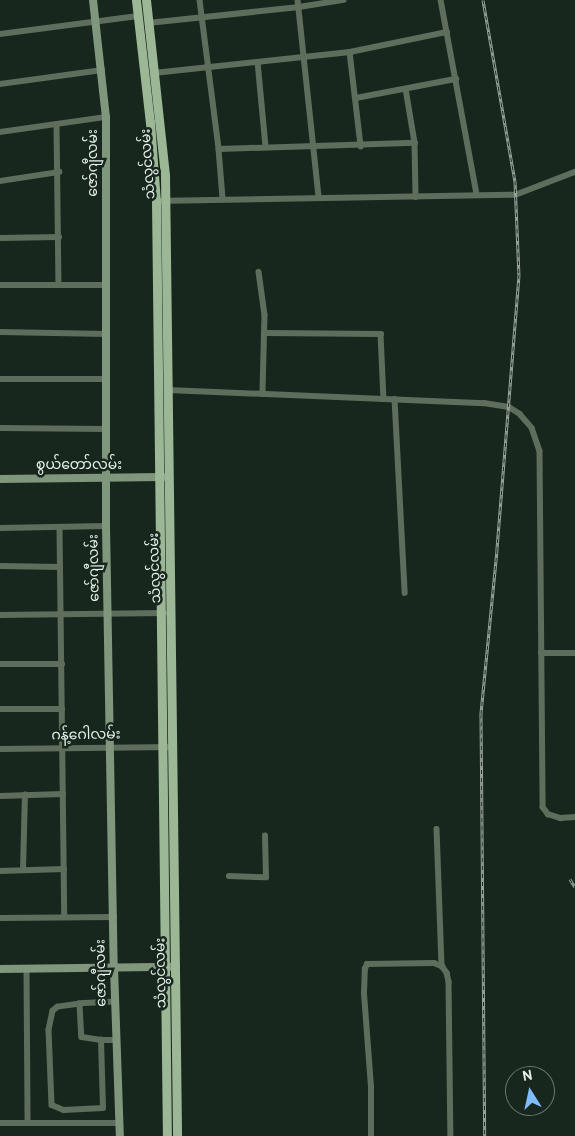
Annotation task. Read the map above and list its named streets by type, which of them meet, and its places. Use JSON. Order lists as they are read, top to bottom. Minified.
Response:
{"streets":{"main road":["သံလွင်လမ်း"],"street":["ဇော်ဂျီလမ်း","စွယ်တော်လမ်း","ဂန့်ဂေါလမ်း"]},"crossings":[["ဇော်ဂျီလမ်း","စွယ်တော်လမ်း"],["ဇော်ဂျီလမ်း","ဂန့်ဂေါလမ်း"],["သံလွင်လမ်း","စွယ်တော်လမ်း"],["သံလွင်လမ်း","ဂန့်ဂေါလမ်း"]],"north":"top"}
